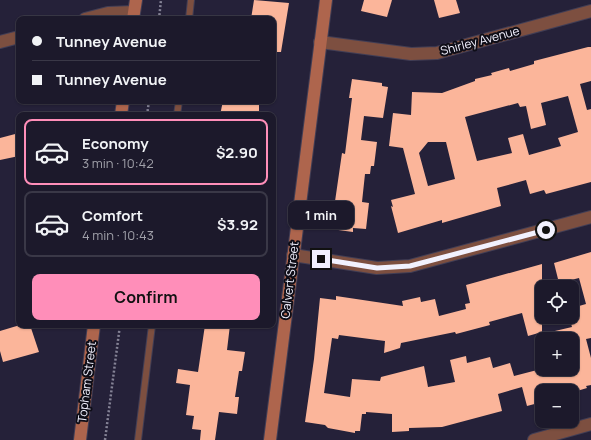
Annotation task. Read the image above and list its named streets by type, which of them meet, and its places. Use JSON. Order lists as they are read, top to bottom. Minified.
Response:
{"streets":{"street":["Shirley Avenue","Calvert Street","Topham Street"]},"crossings":[["Shirley Avenue","Calvert Street"]],"page":{"banner":["Tunney Avenue","Tunney Avenue"],"list":[{"name":"Economy","note":"3 min · 10:42","value":"$2.90"},{"name":"Comfort","note":"4 min · 10:43","value":"$3.92"}],"bubble":"1 min","buttons":"Confirm","map_buttons":["+","−"]}}
